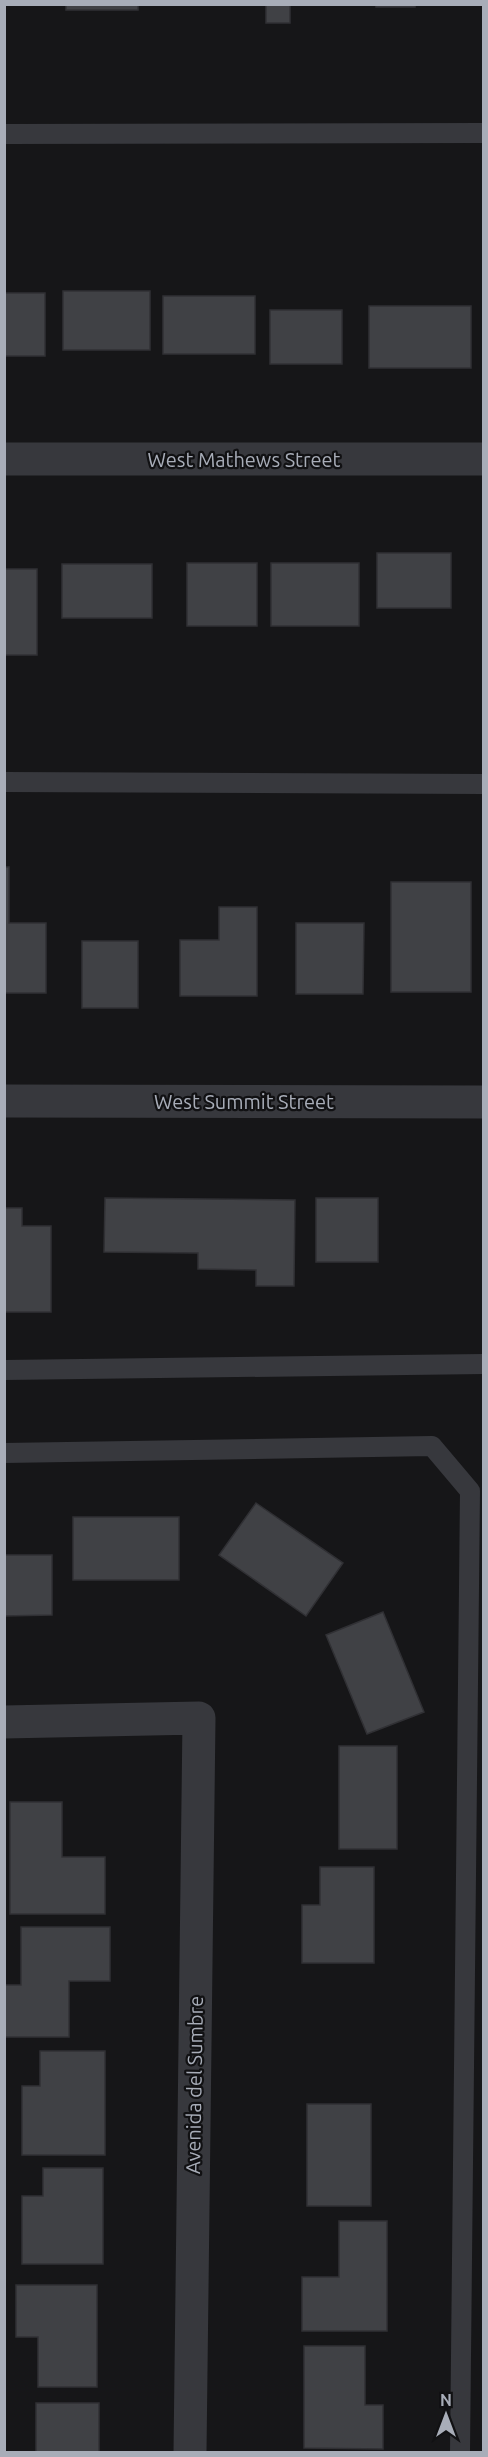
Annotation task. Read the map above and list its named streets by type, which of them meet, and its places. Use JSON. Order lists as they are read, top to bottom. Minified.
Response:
{"streets":{"street":["West Mathews Street","West Summit Street","Avenida del Sumbre"]},"north":"top"}
